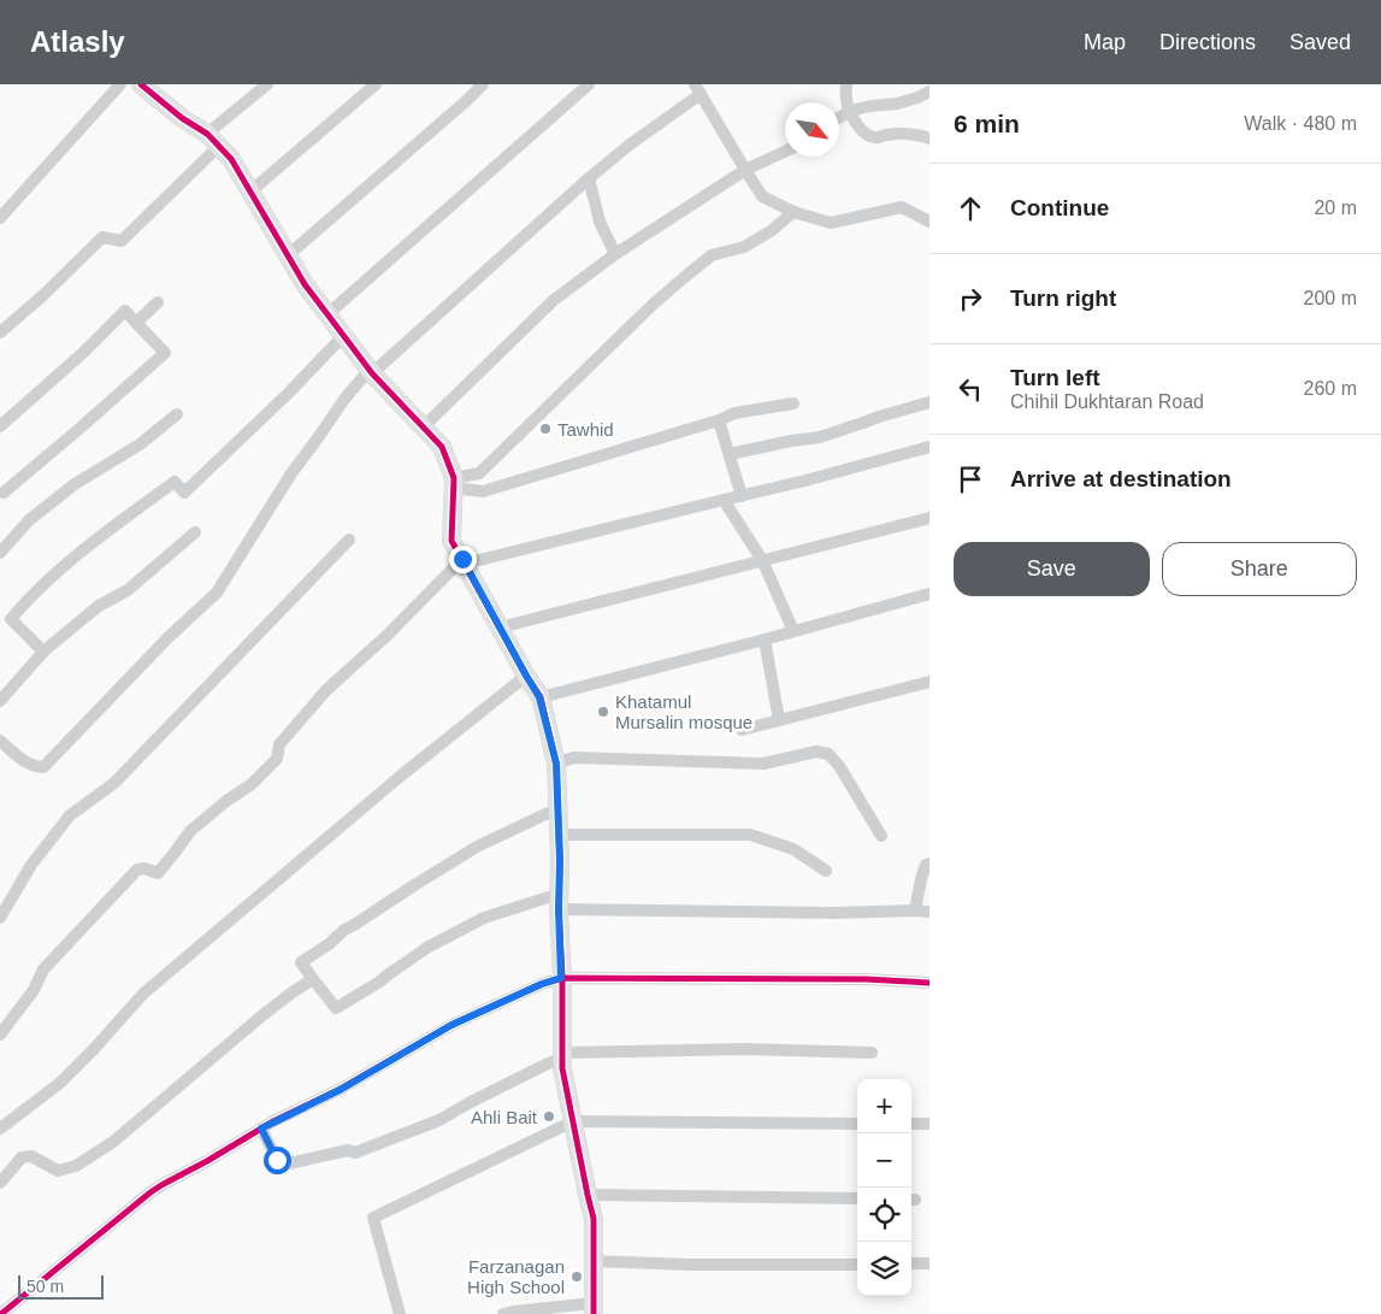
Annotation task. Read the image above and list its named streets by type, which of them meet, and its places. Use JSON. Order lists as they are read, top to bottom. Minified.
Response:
{"places":["Tawhid","Khatamul Mursalin mosque","Ahli Bait","Farzanagan High School"],"scale_bar":"50 m","north":"bottom right","page":{"header":"Atlasly","nav":["Map","Directions","Saved"],"heading":["6 min","Walk · 480 m"],"list":[["Continue","20 m"],["Turn right","200 m"],["Turn left","Chihil Dukhtaran Road","260 m"],"Arrive at destination"],"buttons":["Save","Share"],"map_buttons":["+","−"],"scale":"50 m"}}
